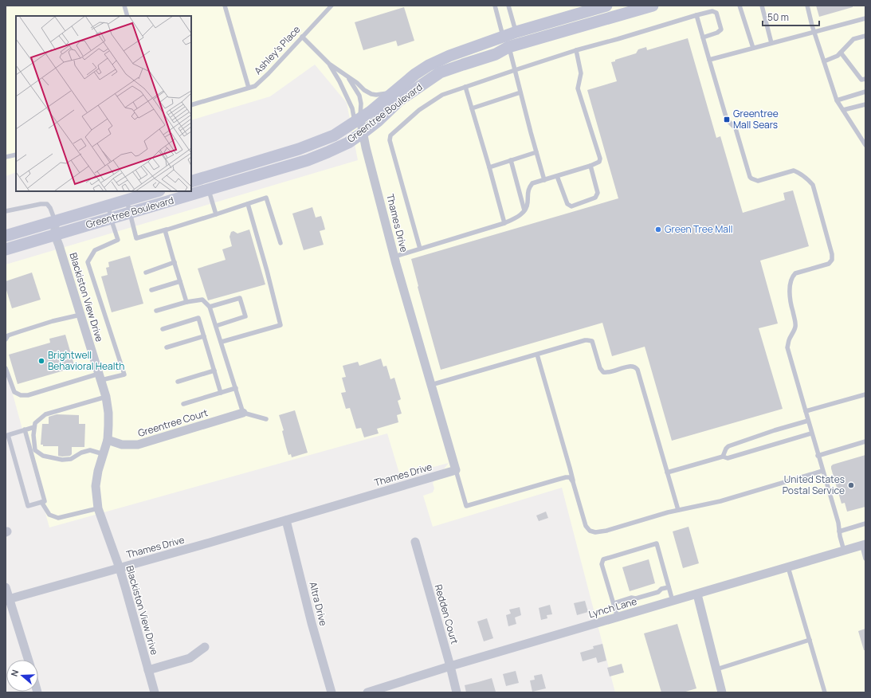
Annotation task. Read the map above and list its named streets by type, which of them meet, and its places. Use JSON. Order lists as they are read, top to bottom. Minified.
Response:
{"streets":{"main road":["Greentree Boulevard"],"street":["Thames Drive","Blackiston View Drive","Greentree Court","Altra Drive","Lynch Lane","Redden Court"],"lane":["Ashley's Place"]},"crossings":[["Greentree Boulevard","Thames Drive"],["Greentree Boulevard","Blackiston View Drive"],["Thames Drive","Blackiston View Drive"],["Thames Drive","Altra Drive"],["Blackiston View Drive","Greentree Court"],["Lynch Lane","Redden Court"]],"places":{"transit":["Greentree Mall Sears"],"other":["Green Tree Mall","Brightwell Behavioral Health","United States Postal Service"]},"scale_bar":"50 m","north":"left"}
